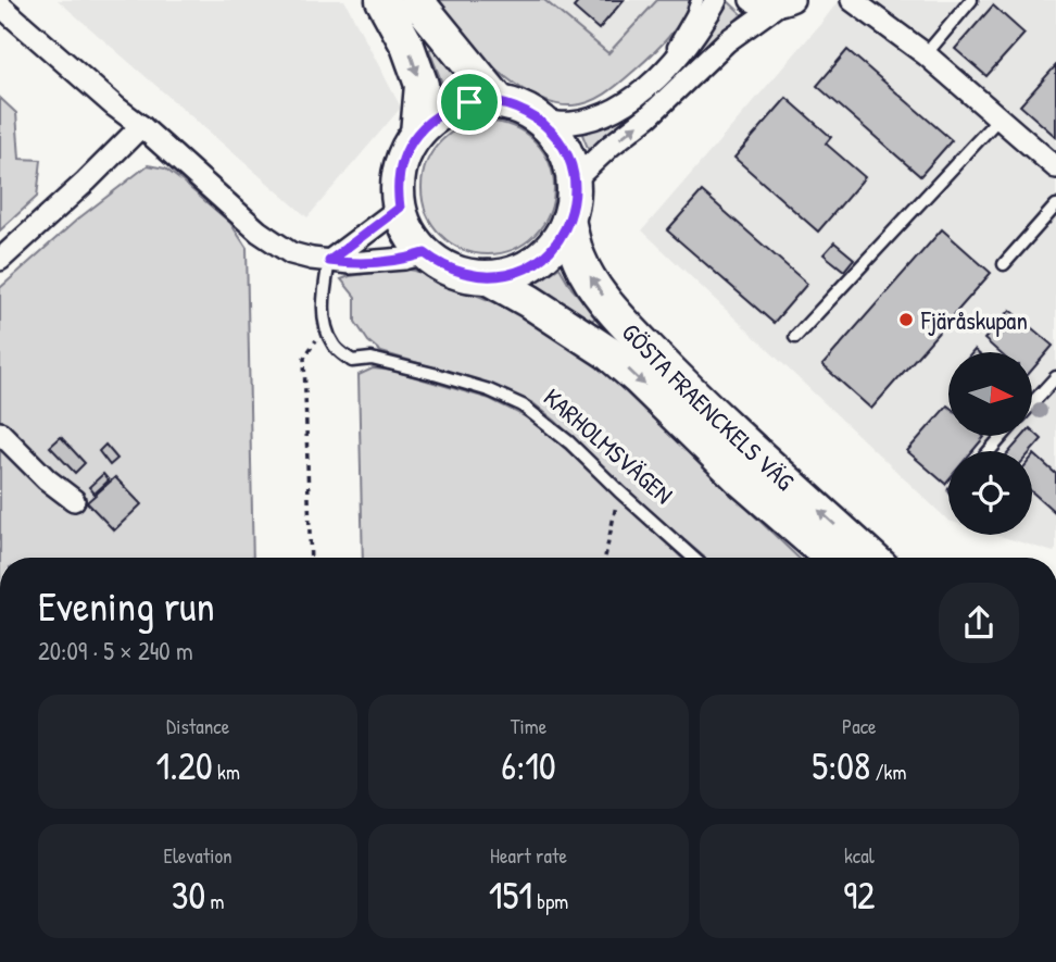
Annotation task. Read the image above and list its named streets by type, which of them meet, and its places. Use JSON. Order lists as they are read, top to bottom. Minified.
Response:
{"streets":{"main road":["GÖSTA FRAENCKELS VÄG"],"lane":["KARHOLMSVÄGEN"]},"places":["Fjäråskupan"],"north":"right","page":{"heading":["Evening run","20:09 · 5 × 240 m"],"stats":[["Distance","1.20 km"],["Time","6:10"],["Pace","5:08 /km"],["Elevation","30 m"],["Heart rate","151 bpm"],["kcal","92"]]}}
